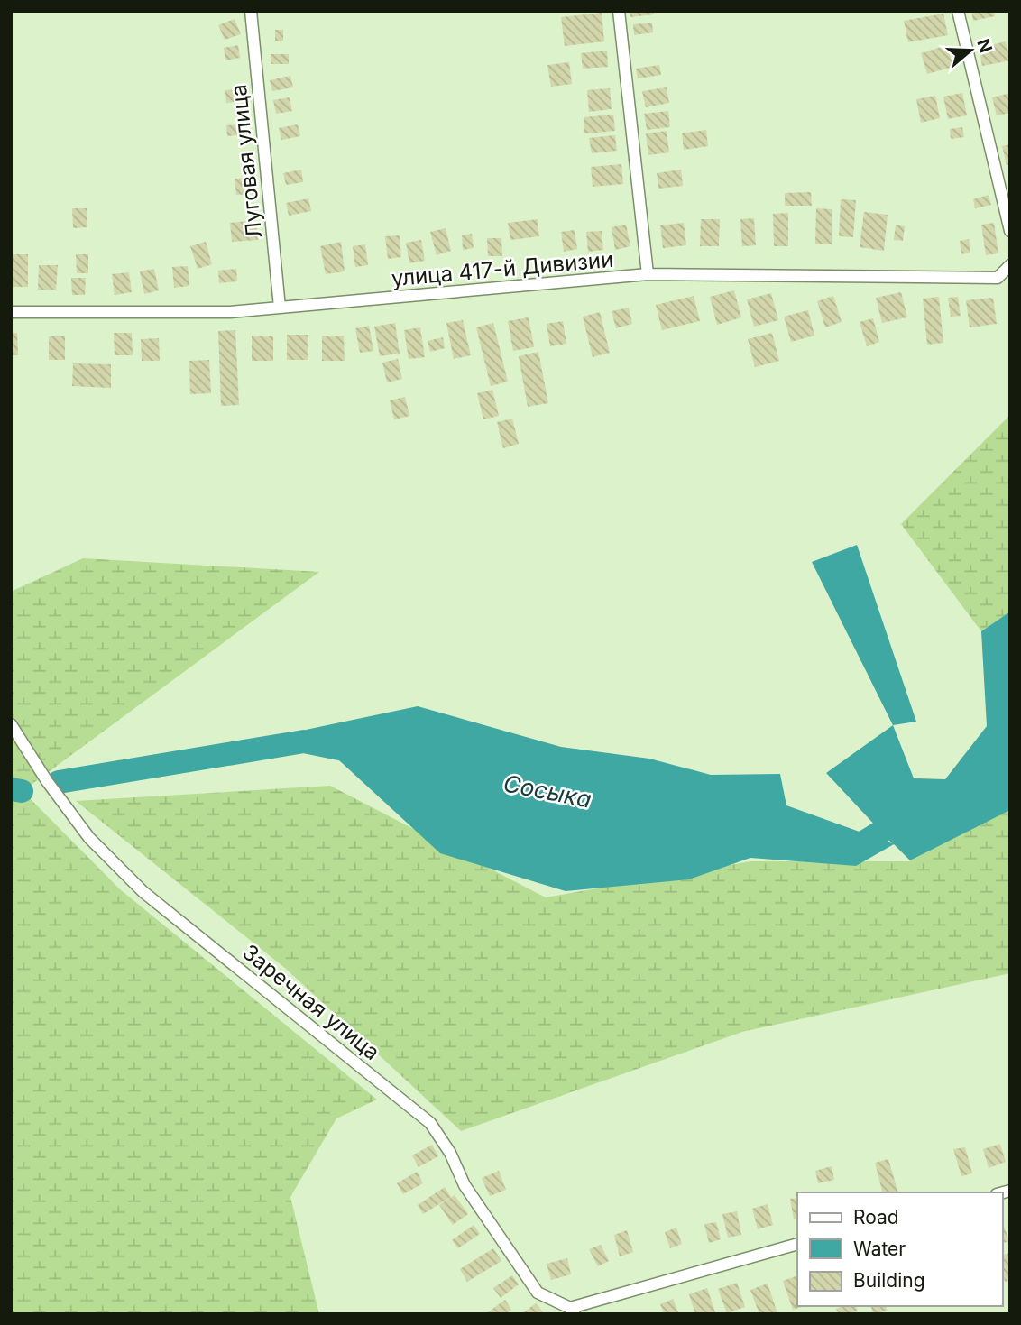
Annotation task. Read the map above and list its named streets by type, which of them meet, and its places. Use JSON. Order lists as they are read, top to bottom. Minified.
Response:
{"streets":{"street":["Луговая улица","улица 417-й Дивизии","Заречная улица"]},"crossings":[["Луговая улица","улица 417-й Дивизии"]],"water":["Сосыка"],"legend":["Road","Water","Building"],"north":"right"}
